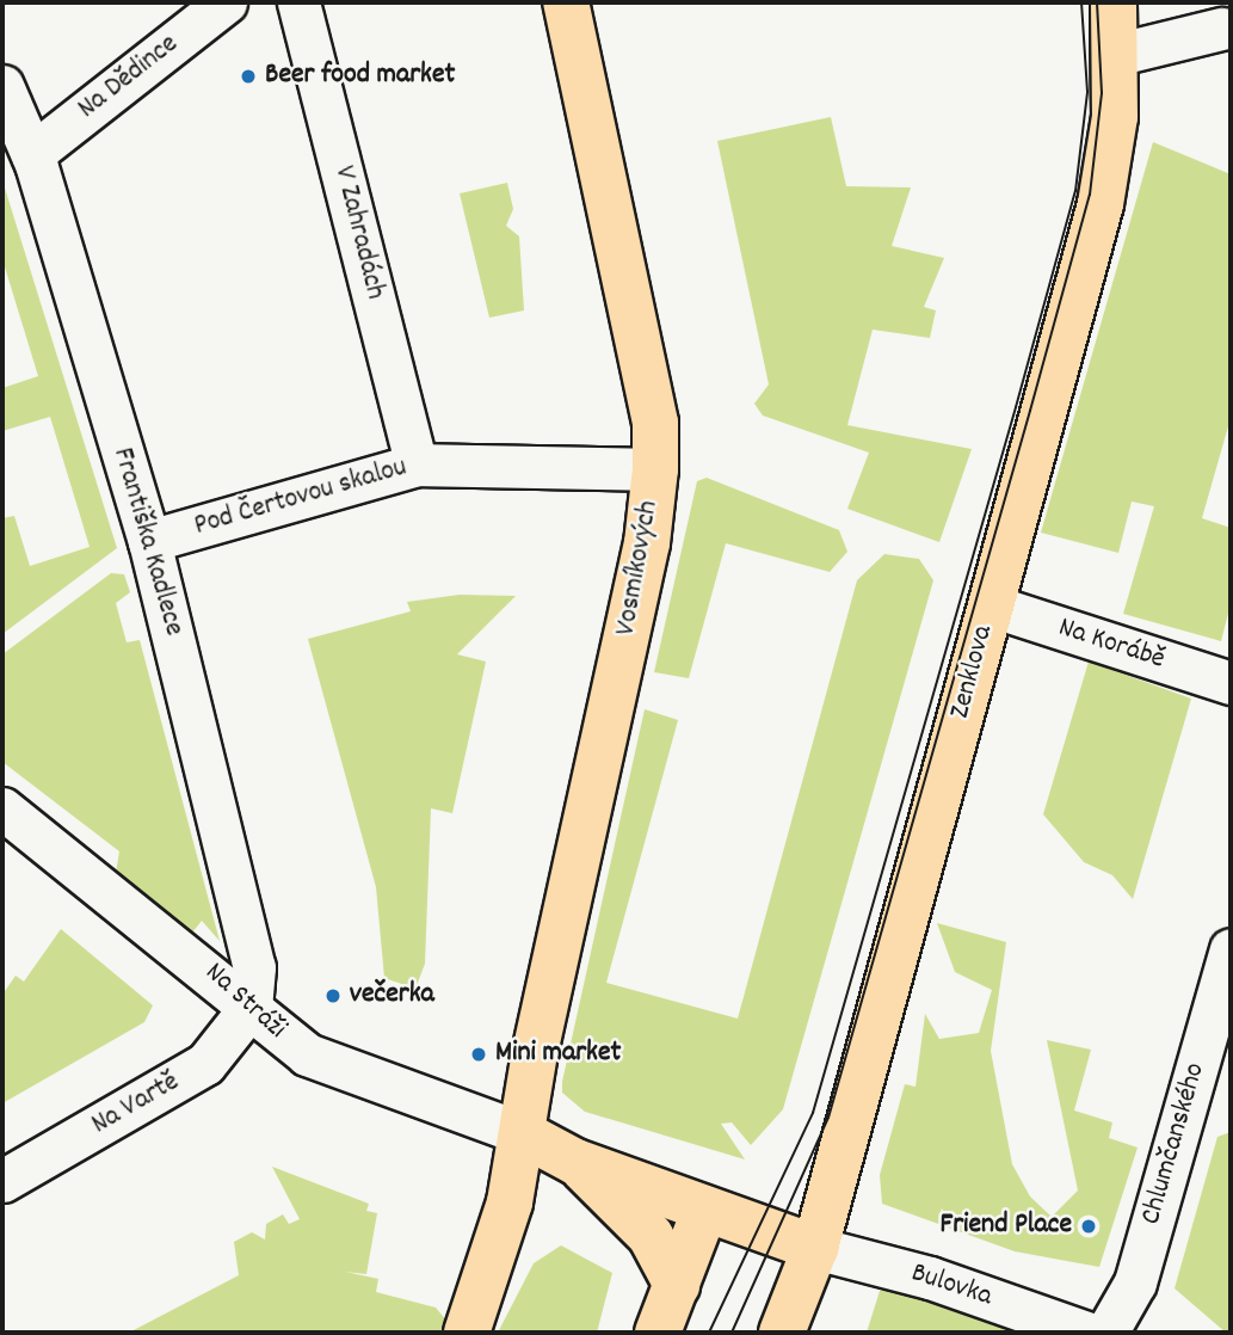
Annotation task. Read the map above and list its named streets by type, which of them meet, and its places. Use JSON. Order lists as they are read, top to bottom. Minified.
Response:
{"streets":{"main road":["Vosmíkových","Zenklova"],"street":["Na Dědince","V Zahradách","Pod Čertovou skalou","Františka Kadlece","Na Korábě","Na Stráži","Na Vartě","Chlumčanského","Bulovka"]},"crossings":[["Na Dědince","Františka Kadlece"],["V Zahradách","Pod Čertovou skalou"],["Pod Čertovou skalou","Františka Kadlece"],["Pod Čertovou skalou","Vosmíkových"],["Františka Kadlece","Na Stráži"],["Františka Kadlece","Na Vartě"],["Vosmíkových","Na Stráži"],["Na Korábě","Zenklova"],["Zenklova","Bulovka"],["Na Stráži","Na Vartě"]],"places":["Beer food market","večerka","Mini market","Friend Place"]}
